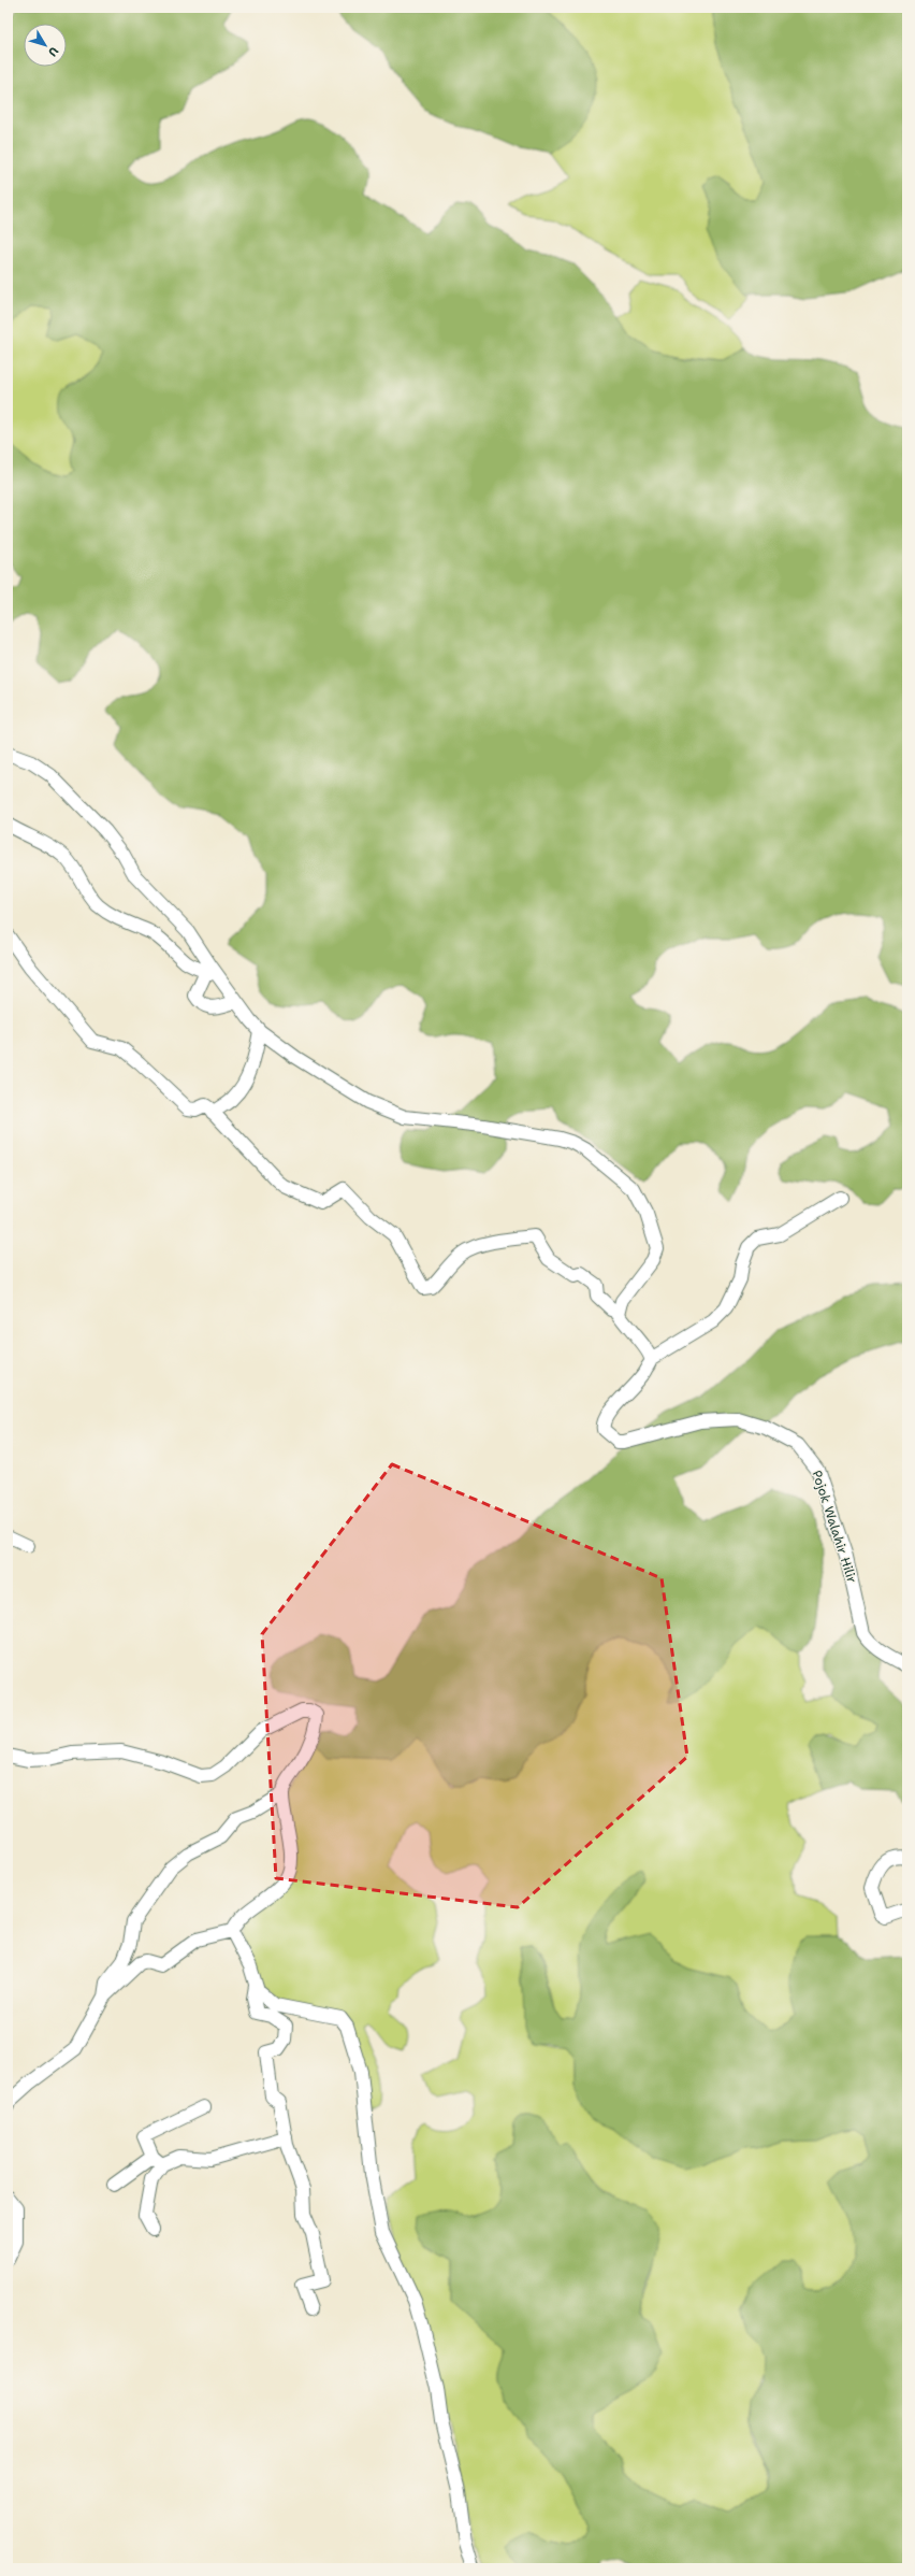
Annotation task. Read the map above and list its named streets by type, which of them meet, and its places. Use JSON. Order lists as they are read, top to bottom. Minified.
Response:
{"streets":{"street":["Pojok Walahir Hilir"]},"north":"bottom right"}
